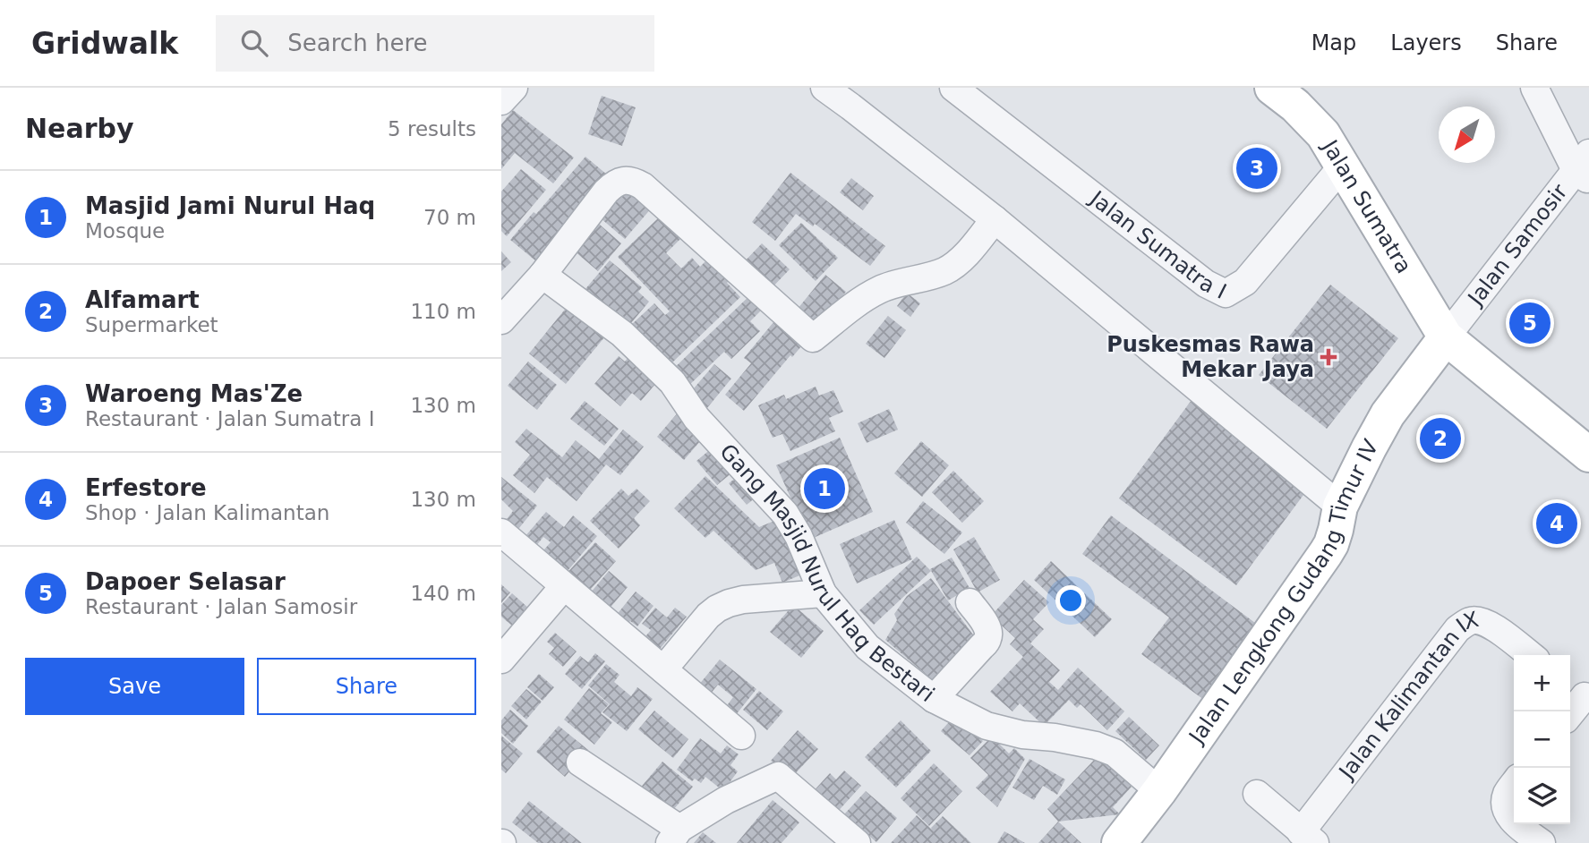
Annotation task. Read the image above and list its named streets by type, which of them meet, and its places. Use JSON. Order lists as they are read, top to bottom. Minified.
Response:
{"streets":{"street":["Jalan Sumatra","Jalan Sumatra I","Jalan Samosir","Gang Masjid Nurul Haq Bestari","Jalan Lengkong Gudang Timur IV","Jalan Kalimantan IX"]},"crossings":[["Jalan Sumatra","Jalan Sumatra I"],["Jalan Sumatra","Jalan Samosir"],["Jalan Sumatra","Jalan Lengkong Gudang Timur IV"],["Jalan Samosir","Jalan Lengkong Gudang Timur IV"],["Gang Masjid Nurul Haq Bestari","Jalan Lengkong Gudang Timur IV"]],"places":{"health":["Puskesmas Rawa Mekar Jaya"]},"north":"bottom left","page":{"header":"Gridwalk","search":"Search here","nav":["Map","Layers","Share"],"heading":["Nearby","5 results"],"pins":["3","5","2","1","4"],"list":[{"mark":"1","name":"Masjid Jami Nurul Haq","note":"Mosque","value":"70 m"},{"mark":"2","name":"Alfamart","note":"Supermarket","value":"110 m"},{"mark":"3","name":"Waroeng Mas'Ze","note":"Restaurant · Jalan Sumatra I","value":"130 m"},{"mark":"4","name":"Erfestore","note":"Shop · Jalan Kalimantan","value":"130 m"},{"mark":"5","name":"Dapoer Selasar","note":"Restaurant · Jalan Samosir","value":"140 m"}],"buttons":["Save","Share"],"map_buttons":["+","−"]}}
